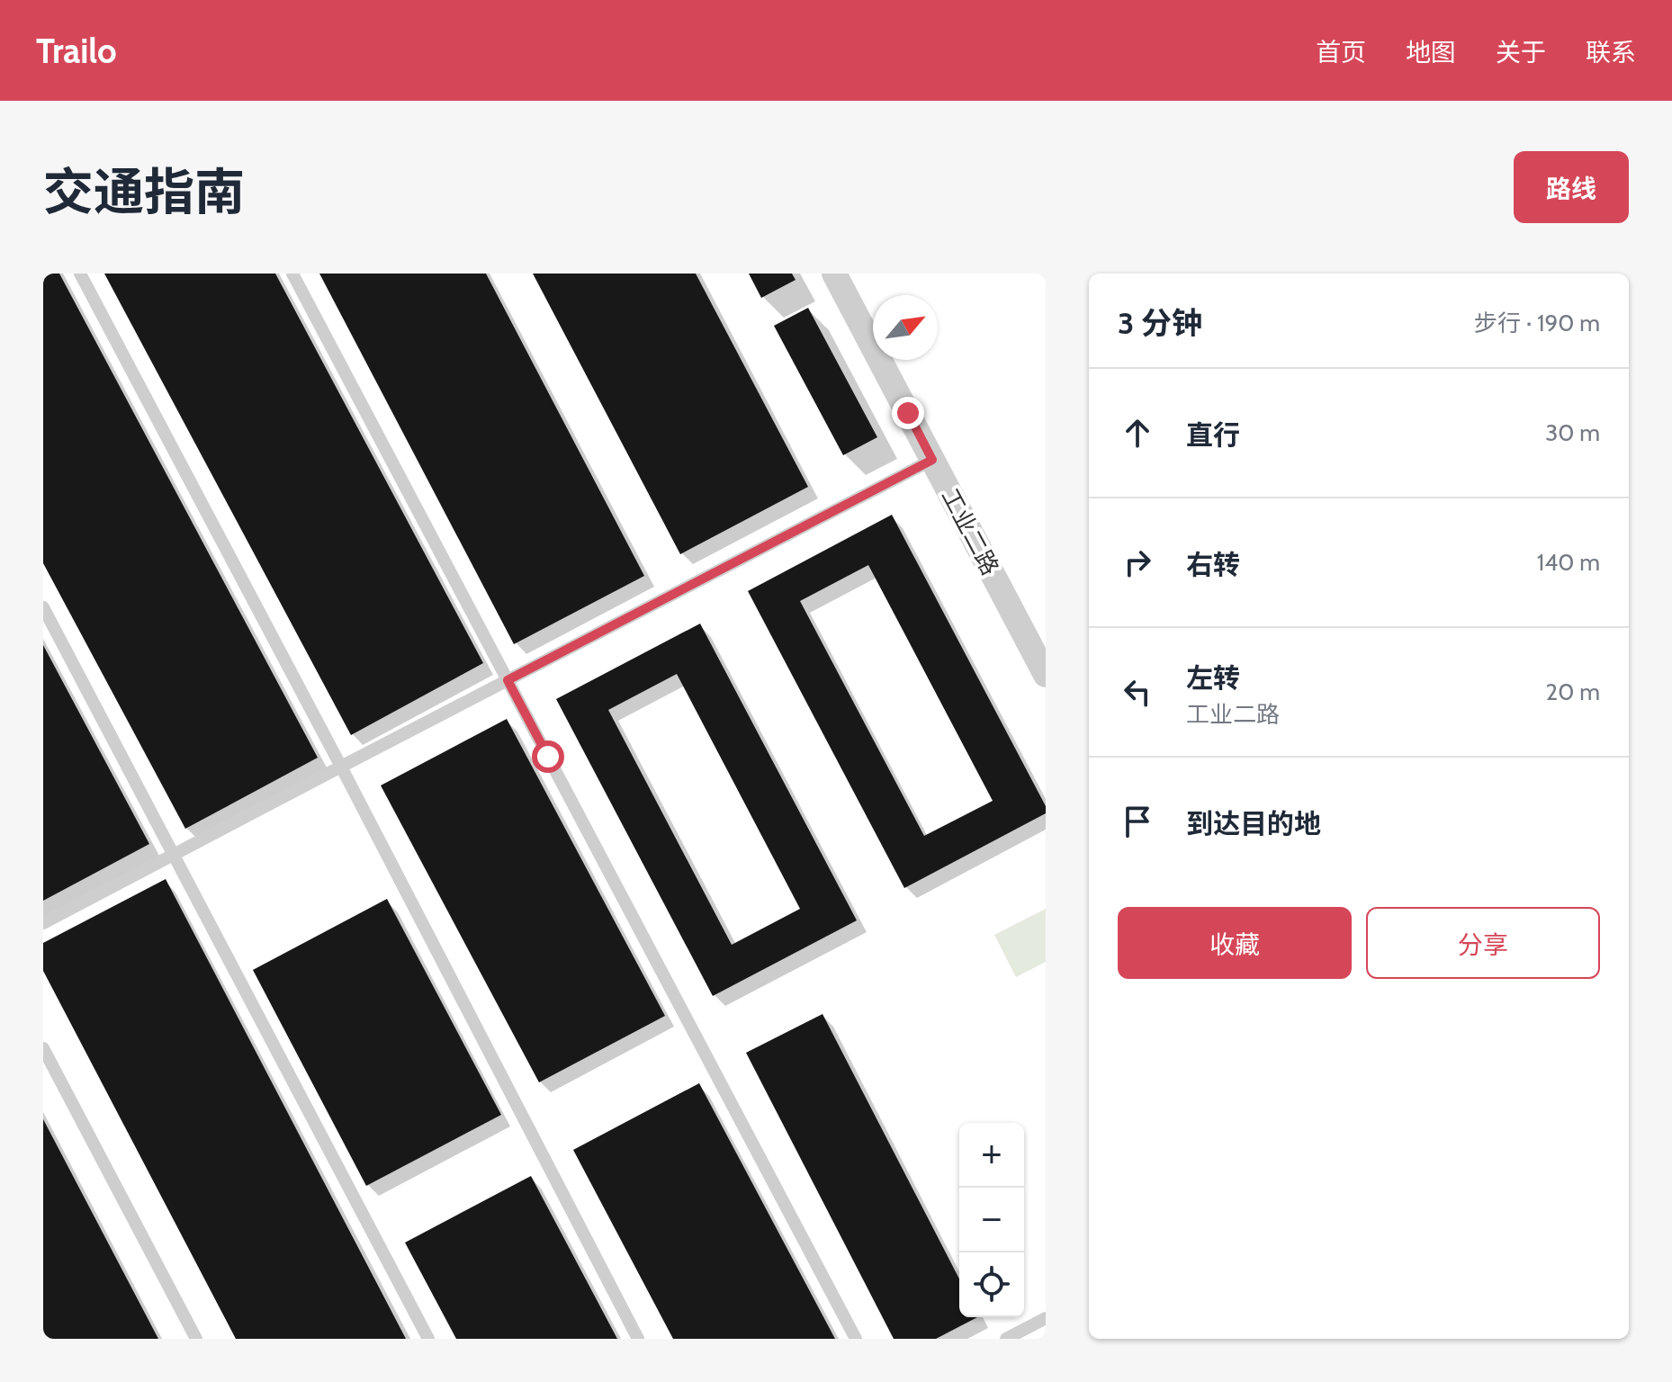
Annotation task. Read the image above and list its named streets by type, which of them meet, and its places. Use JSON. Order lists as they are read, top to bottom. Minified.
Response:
{"streets":{"street":["工业二路"]},"north":"top right","page":{"header":"Trailo","nav":["首页","地图","关于","联系"],"title":"交通指南","buttons":["路线",["收藏","分享"]],"heading":["3 分钟","步行 · 190 m"],"list":[["直行","30 m"],["右转","140 m"],["左转","工业二路","20 m"],"到达目的地"],"map_buttons":["+","−"]}}
